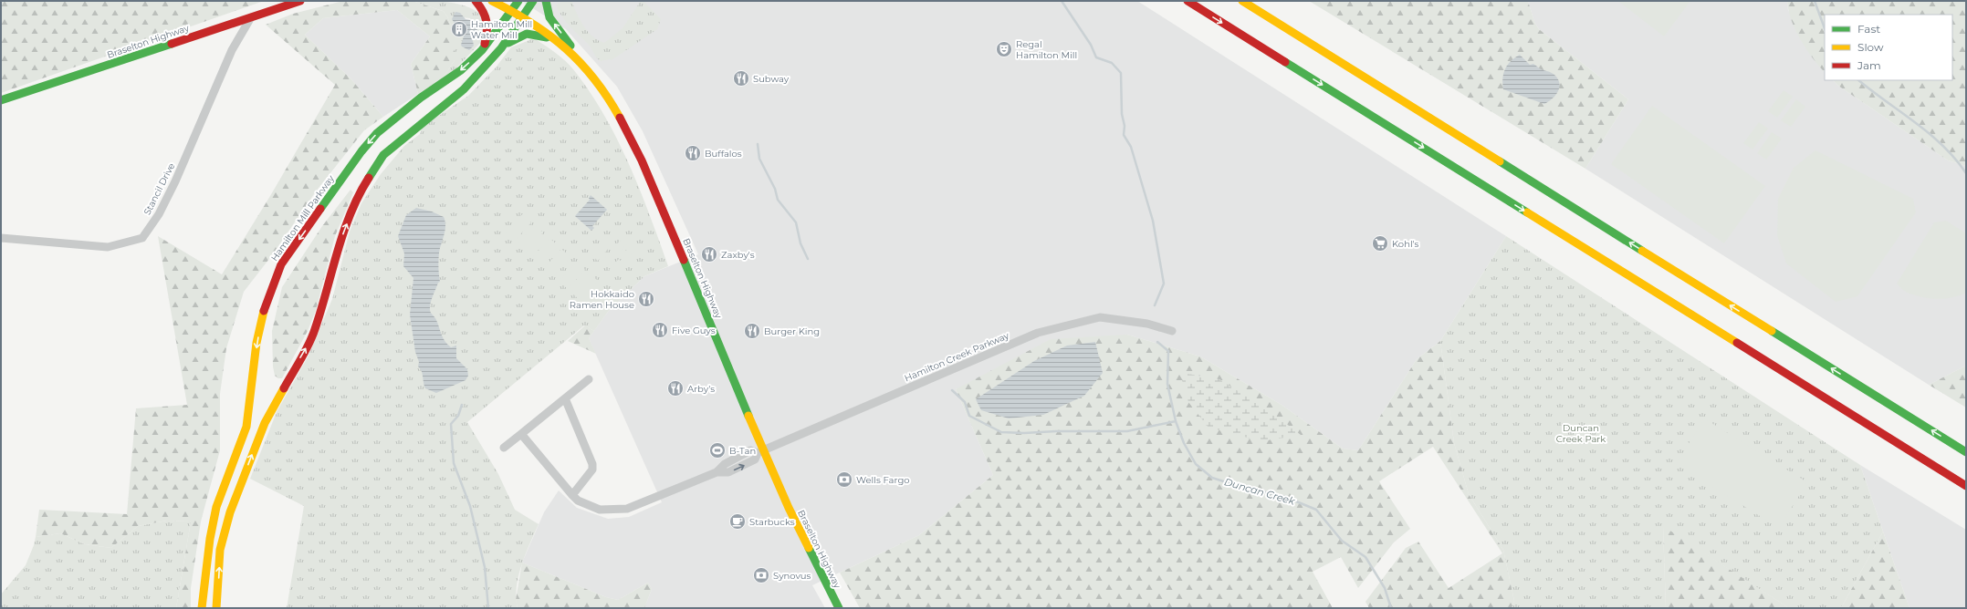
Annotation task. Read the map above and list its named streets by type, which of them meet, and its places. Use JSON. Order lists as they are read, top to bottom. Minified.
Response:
{"streets":{"main road":["Braselton Highway","Hamilton Mill Parkway"],"street":["Stancil Drive","Hamilton Creek Parkway"]},"crossings":[["Braselton Highway","Stancil Drive"],["Braselton Highway","Hamilton Mill Parkway"],["Braselton Highway","Hamilton Creek Parkway"]],"water":["Duncan Creek"],"parks":["Duncan Creek Park"],"places":{"building":["Hamilton Mill Water Mill"],"theatre":["Regal Hamilton Mill"],"restaurant":["Subway","Buffalos","Zaxby's","Hokkaido Ramen House","Five Guys","Burger King","Arby's"],"supermarket":["Kohl's"],"sports":["B-Tan"],"bank":["Wells Fargo","Synovus"],"cafe":["Starbucks"]},"legend":["Fast","Slow","Jam"]}
